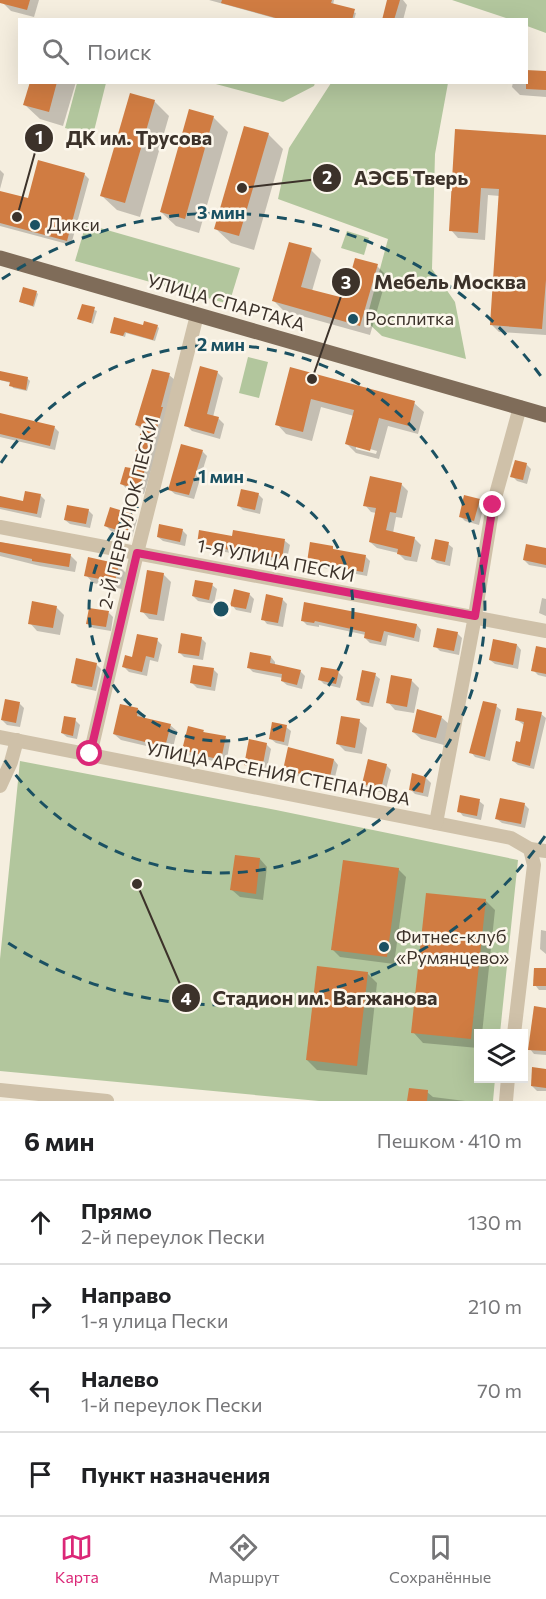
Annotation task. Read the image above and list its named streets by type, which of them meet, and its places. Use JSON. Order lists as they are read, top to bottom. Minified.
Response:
{"streets":{"main road":["УЛИЦА СПАРТАКА"],"street":["2-Й ПЕРЕУЛОК ПЕСКИ","1-Я УЛИЦА ПЕСКИ","УЛИЦА АРСЕНИЯ СТЕПАНОВА"]},"crossings":[["УЛИЦА СПАРТАКА","2-Й ПЕРЕУЛОК ПЕСКИ"],["2-Й ПЕРЕУЛОК ПЕСКИ","1-Я УЛИЦА ПЕСКИ"],["2-Й ПЕРЕУЛОК ПЕСКИ","УЛИЦА АРСЕНИЯ СТЕПАНОВА"]],"places":["АЭСБ Тверь","ДК им. Трусова","Дикси","Росплитка","Мебель Москва","Стадион им. Вагжанова","Фитнес-клуб «Румянцево»"],"page":{"search":"Поиск","heading":["6 мин","Пешком · 410 m"],"list":[["Прямо","2-й переулок Пески","130 m"],["Направо","1-я улица Пески","210 m"],["Налево","1-й переулок Пески","70 m"],"Пункт назначения"],"nav":["Карта","Маршрут","Сохранённые"]},"rings":["3 мин","2 мин","1 мин"]}
